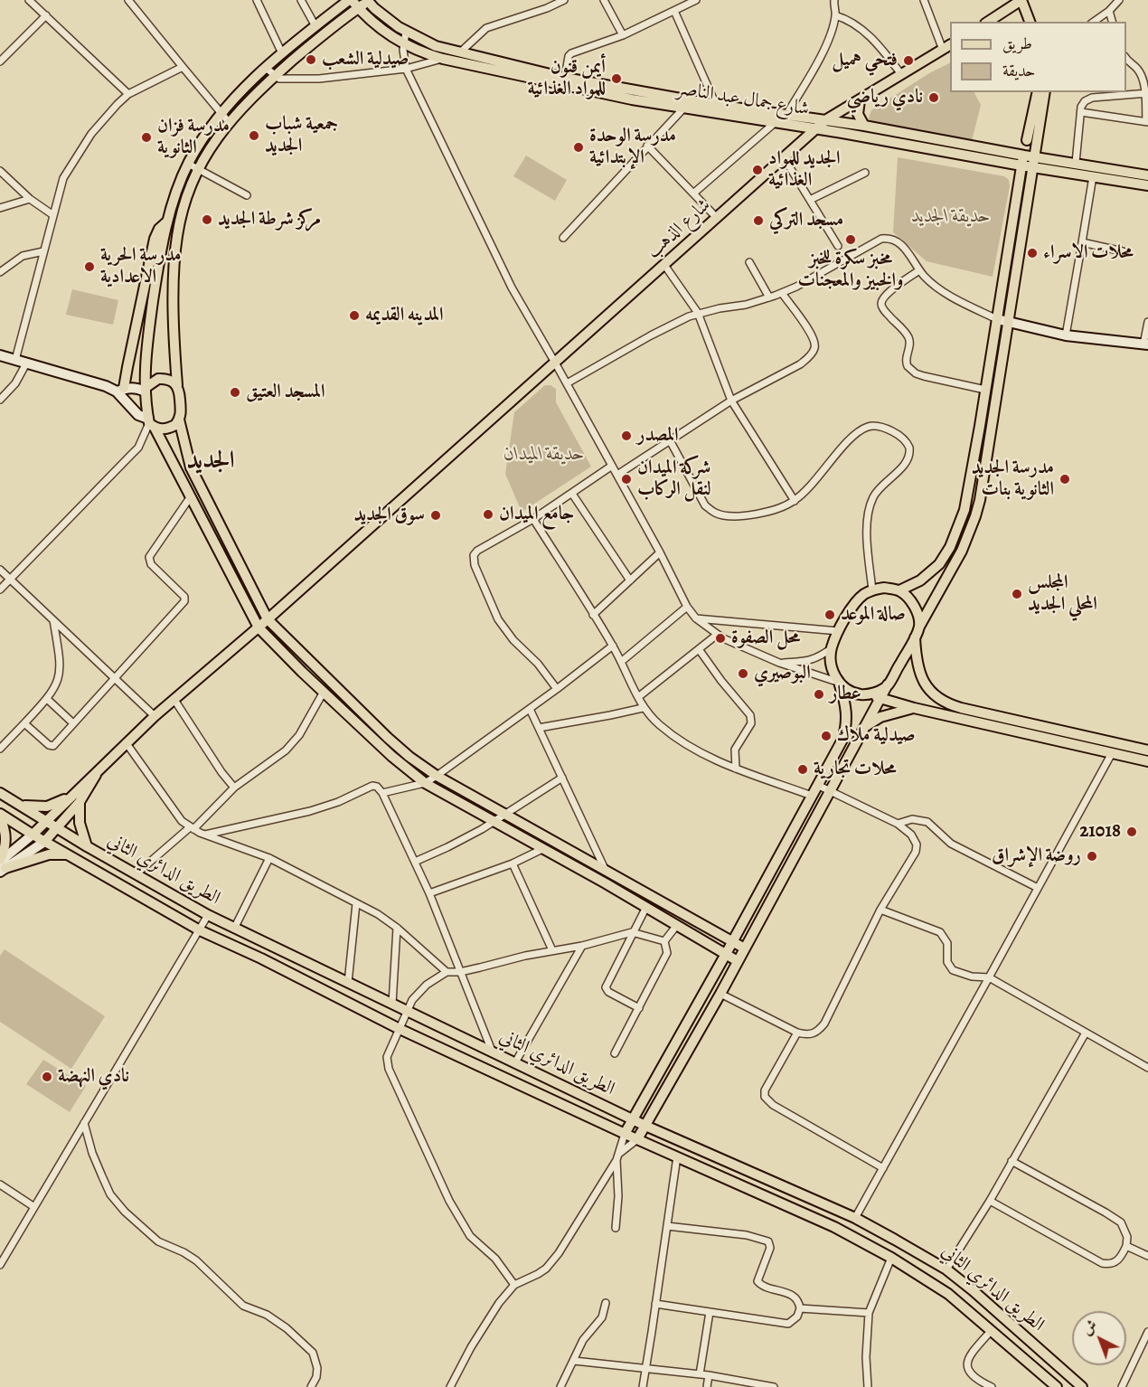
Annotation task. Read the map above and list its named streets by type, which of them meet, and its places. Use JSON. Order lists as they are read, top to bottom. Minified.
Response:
{"streets":{"main road":["شارع جمال عبد الناصر","شارع الذهب","الطريق الدائري الثاني"]},"crossings":[["شارع جمال عبد الناصر","شارع الذهب"]],"districts":["الجديد"],"parks":["حديقة الجديد","حديقة الميدان"],"places":["صيدلية الشعب","فتحي هميل","أيمن قنون للمواد الغذائية","نادي رياضي","جمعية شباب الجديد","مدرسة فزان الثانوية","مدرسة الوحدة الإبتدائية","الجديد للمواد الغذائية","مركز شرطة الجديد","مسجد التركي","مخبز سكرة للخبز والخبيز والمعجنات","محلات الاسراء","مدرسة الحرية الاعدادية","المدينه القديمه","المسجد العتيق","المصدر","شركة الميدان لنقل الركاب","مدرسة الجديد الثانوية بنات","جامع الميدان","سوق الجديد","المجلس المحلي الجديد","صالة الموعد","محل الصفوة","البوصيري","عطار","صيدلية ملاك","محلات تجارية","21018","روضة الإشراق","نادي النهضة"],"legend":["طريق","حديقة"],"north":"top left"}
